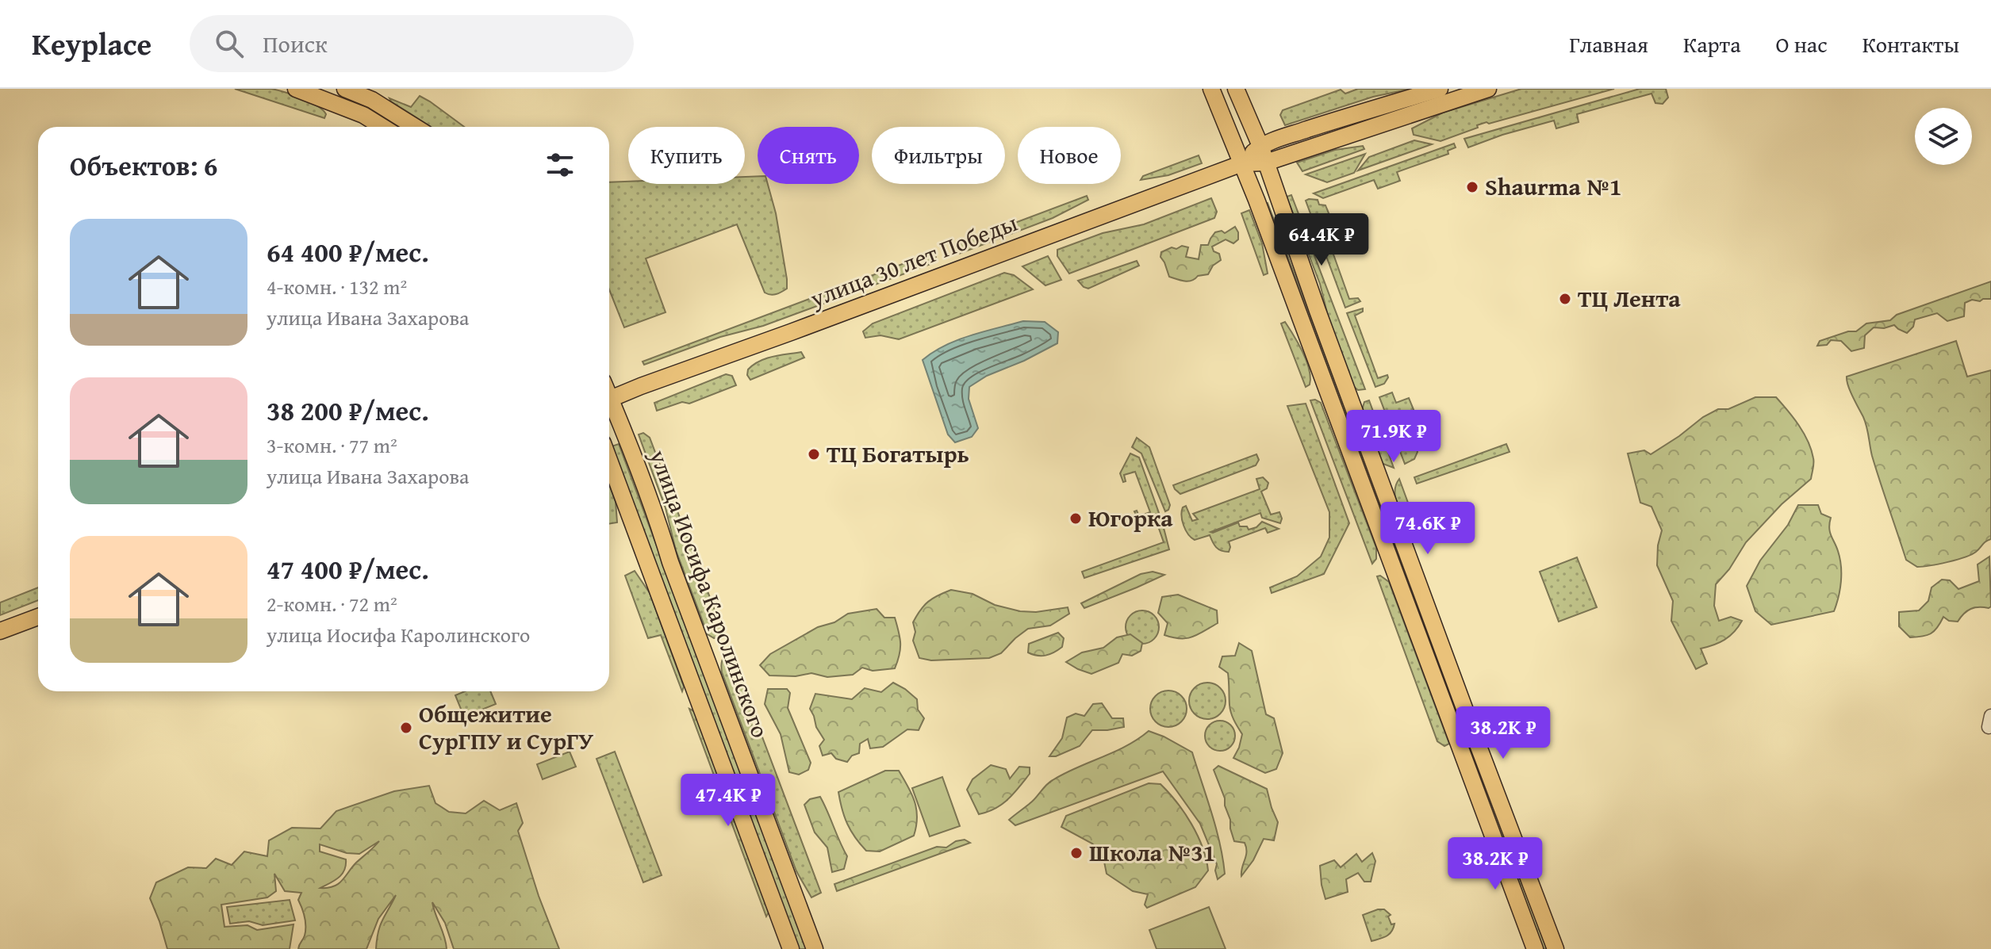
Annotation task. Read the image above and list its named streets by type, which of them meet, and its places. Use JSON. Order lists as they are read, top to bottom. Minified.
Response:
{"streets":{"main road":["улица 30 лет Победы","улица Иосифа Каролинского"]},"places":["Shaurma №1","ТЦ Лента","ТЦ Богатырь","Югорка","Общежитие СурГПУ и СурГУ","Школа №31"],"page":{"header":"Keyplace","search":"Поиск","nav":["Главная","Карта","О нас","Контакты"],"chip":["Купить","Снять","Фильтры","Новое"],"heading":"Объектов: 6","list":[{"name":"64 400 ₽/мес.","note":"4-комн. · 132 m² · улица Ивана Захарова"},{"name":"38 200 ₽/мес.","note":"3-комн. · 77 m² · улица Ивана Захарова"},{"name":"47 400 ₽/мес.","note":"2-комн. · 72 m² · улица Иосифа Каролинского"}],"price":["64.4K ₽","71.9K ₽","74.6K ₽","38.2K ₽","47.4K ₽","38.2K ₽"]}}
